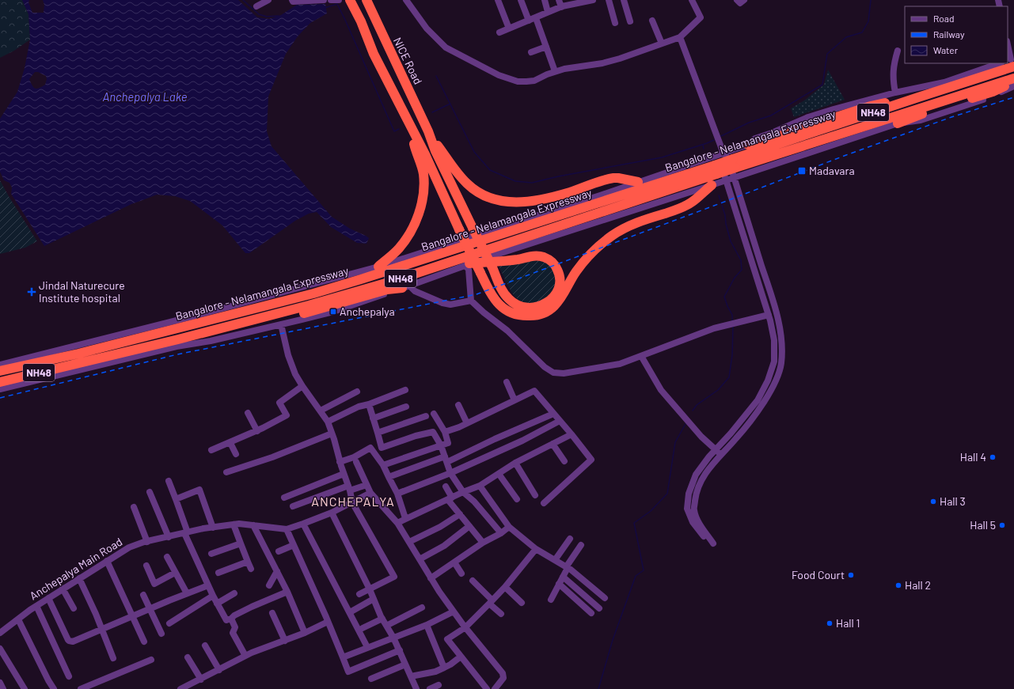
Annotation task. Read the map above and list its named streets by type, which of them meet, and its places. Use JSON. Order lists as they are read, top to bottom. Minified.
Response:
{"streets":{"highway":["NICE Road","NH48","Bangalore - Nelamangala Expressway"],"street":["Anchepalya Main Road"]},"districts":["ANCHEPALYA"],"water":["Anchepalya Lake"],"places":{"transit":["Madavara","Anchepalya"],"health":["Jindal Naturecure Institute hospital"],"other":["Hall 4","Hall 3","Hall 5","Food Court","Hall 2","Hall 1"]},"legend":["Road","Railway","Water"]}
